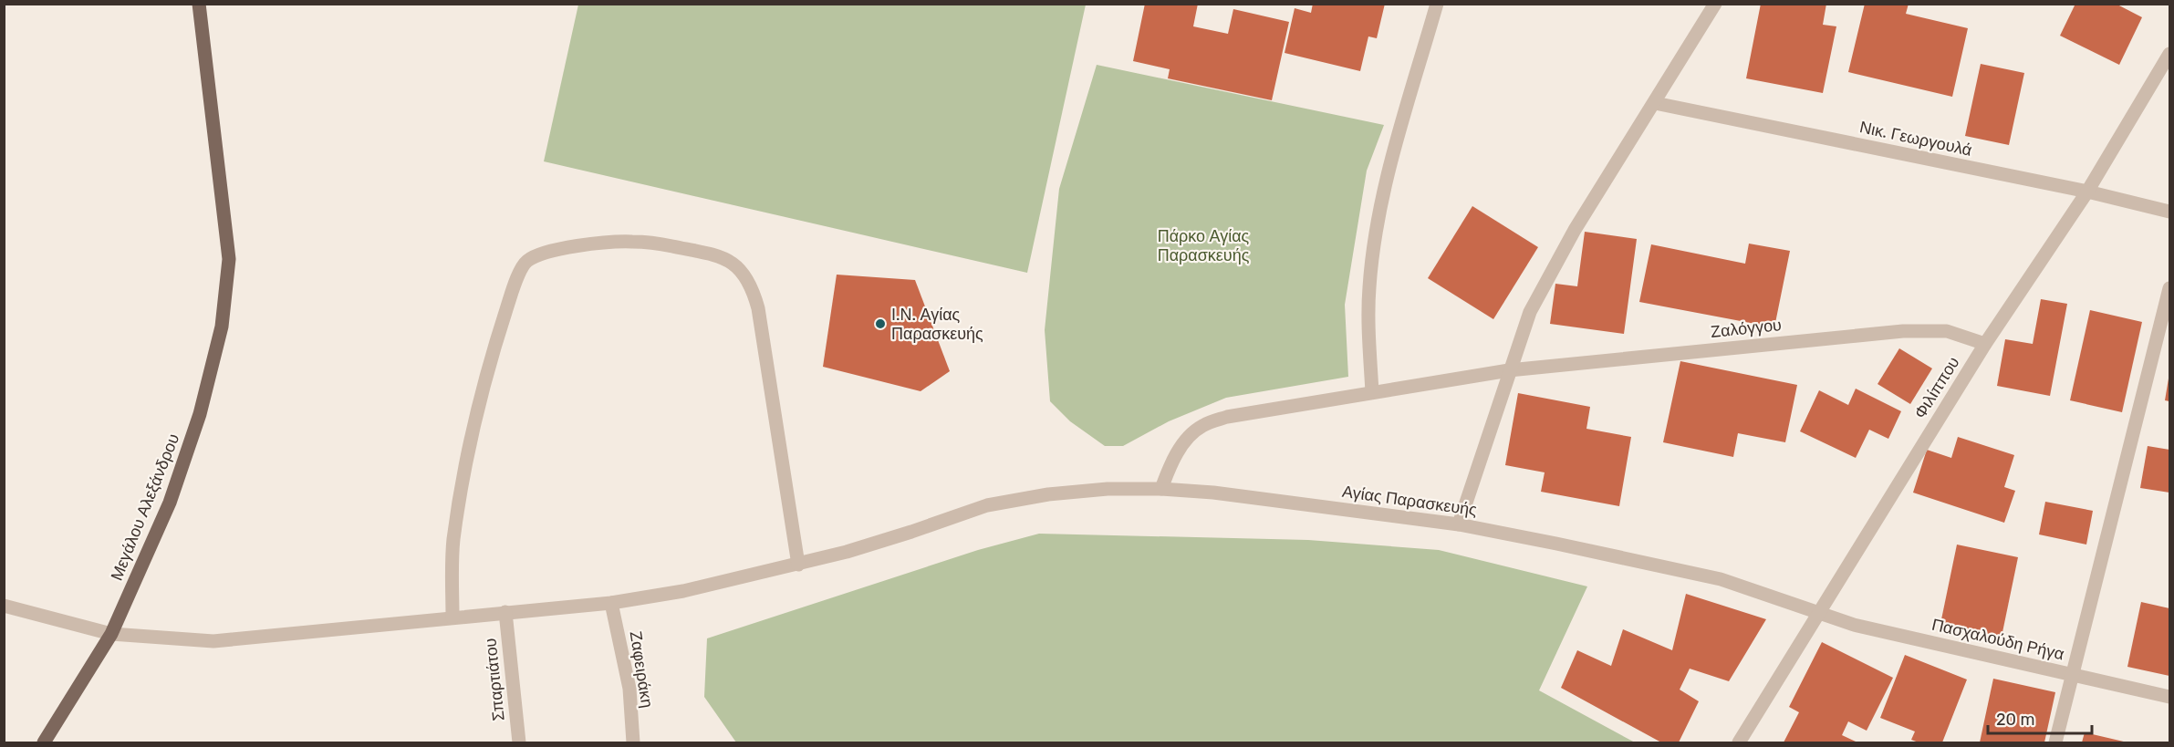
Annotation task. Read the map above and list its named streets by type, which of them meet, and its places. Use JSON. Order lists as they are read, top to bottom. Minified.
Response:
{"streets":{"main road":["Μεγάλου Αλεξάνδρου"],"street":["Νικ. Γεωργουλά","Ζαλόγγου","Φιλίππου","Αγίας Παρασκευής","Πασχαλούδη Ρήγα","Ζαφειράκη","Σπαρτιάτου"]},"crossings":[["Νικ. Γεωργουλά","Φιλίππου"],["Ζαλόγγου","Φιλίππου"],["Ζαλόγγου","Αγίας Παρασκευής"],["Φιλίππου","Αγίας Παρασκευής"],["Φιλίππου","Πασχαλούδη Ρήγα"],["Αγίας Παρασκευής","Μεγάλου Αλεξάνδρου"],["Αγίας Παρασκευής","Πασχαλούδη Ρήγα"],["Αγίας Παρασκευής","Ζαφειράκη"],["Αγίας Παρασκευής","Σπαρτιάτου"]],"parks":["Πάρκο Αγίας Παρασκευής"],"places":["Ι.Ν. Αγίας Παρασκευής"],"scale_bar":"20 m"}
